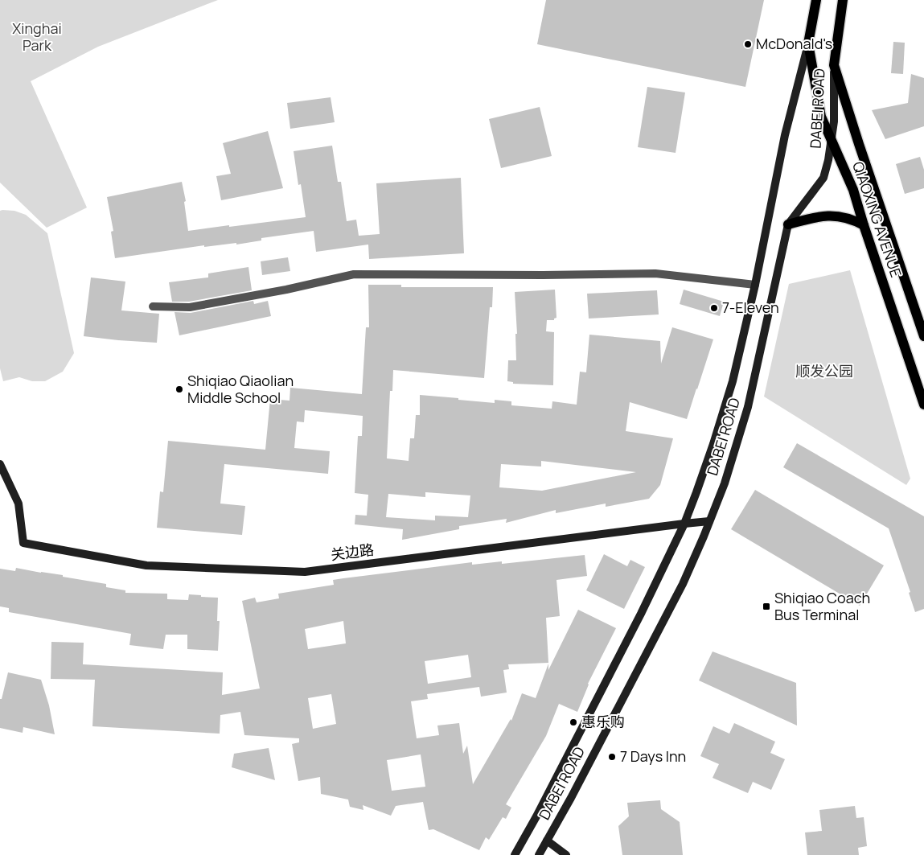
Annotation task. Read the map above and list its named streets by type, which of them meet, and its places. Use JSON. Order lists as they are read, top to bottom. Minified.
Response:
{"streets":{"main road":["DABEI ROAD","QIAOXING AVENUE","关边路"]},"crossings":[["DABEI ROAD","QIAOXING AVENUE"],["DABEI ROAD","关边路"]],"parks":["Xinghai Park","顺发公园"],"places":{"other":["McDonald's","7-Eleven","Shiqiao Qiaolian Middle School","惠乐购","7 Days Inn"],"transit":["Shiqiao Coach Bus Terminal"]}}
